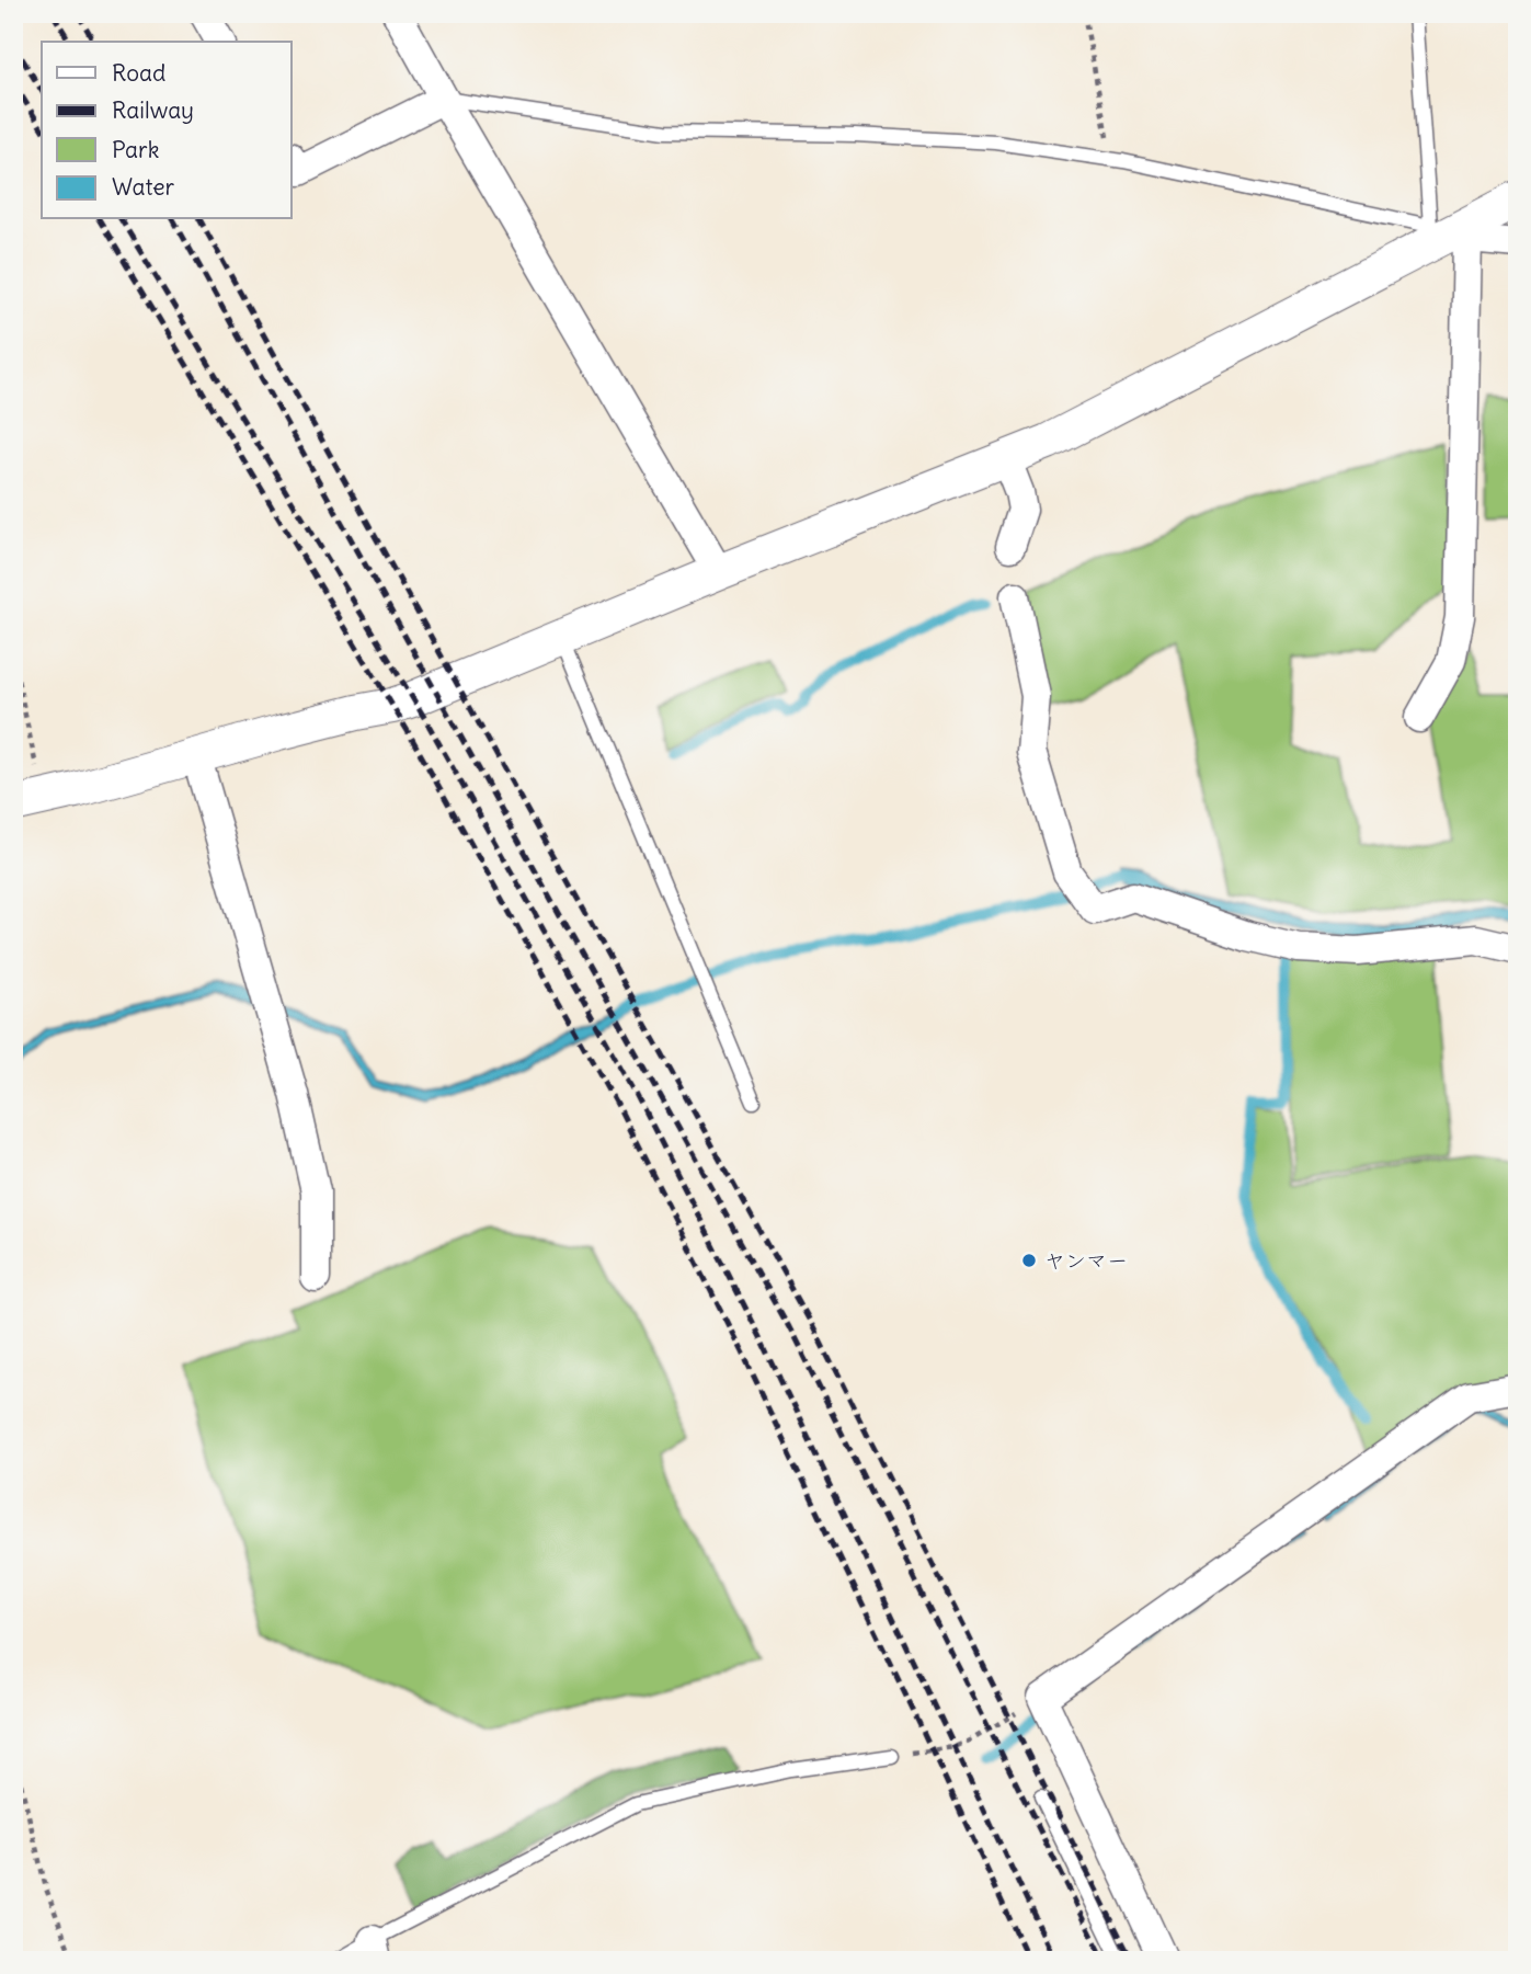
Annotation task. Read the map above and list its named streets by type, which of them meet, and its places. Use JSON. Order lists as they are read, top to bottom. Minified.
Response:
{"places":["ヤンマー"],"legend":["Road","Railway","Park","Water"]}
